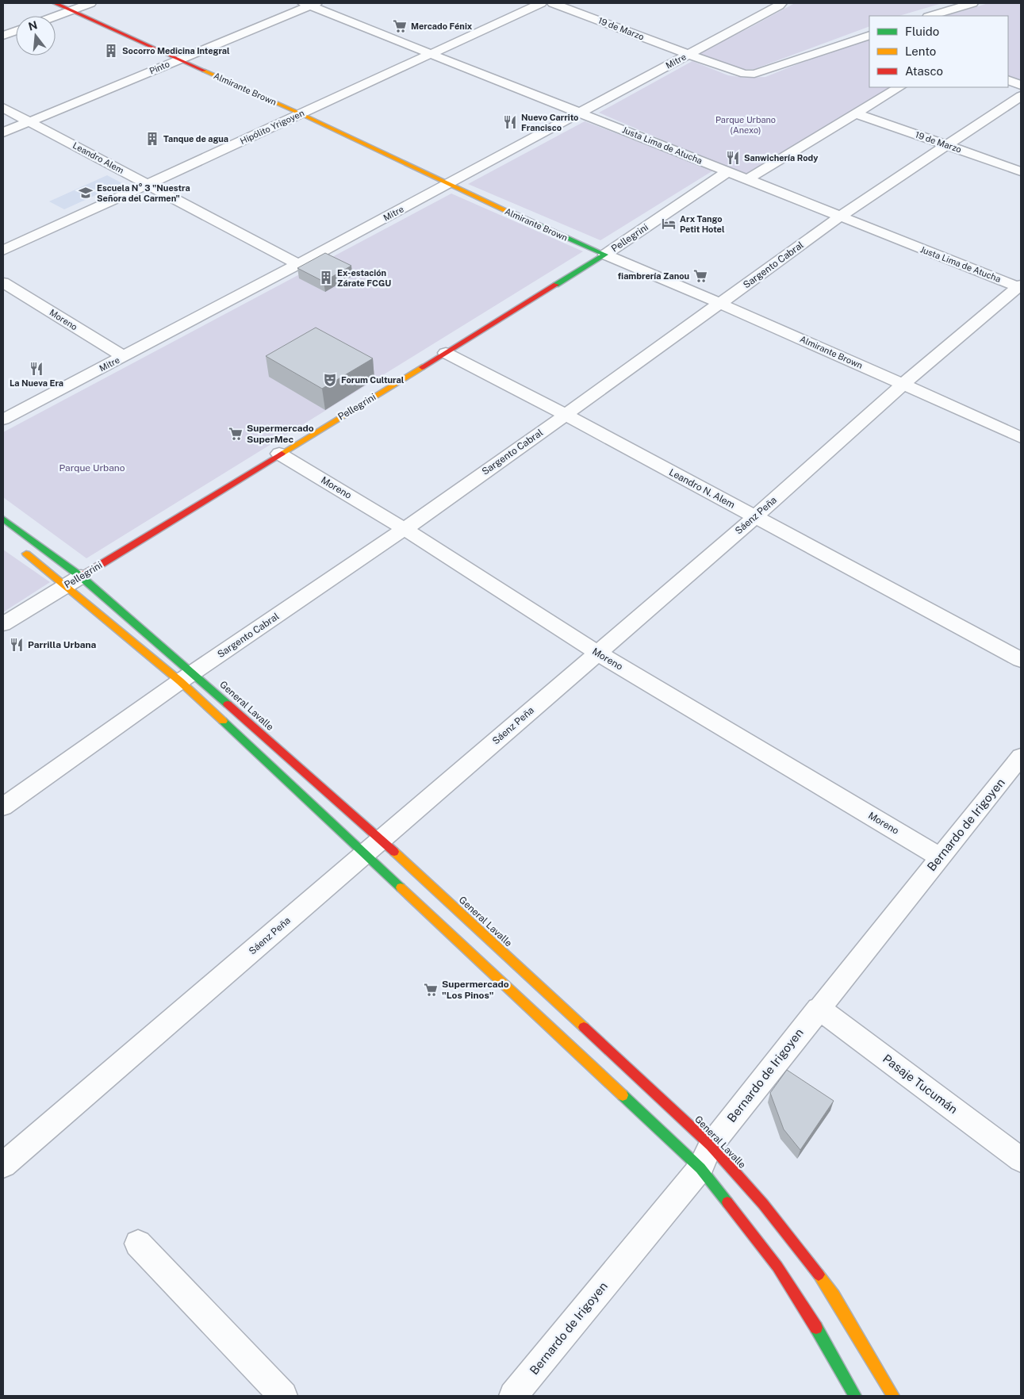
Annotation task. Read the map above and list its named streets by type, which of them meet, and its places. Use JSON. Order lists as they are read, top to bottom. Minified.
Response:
{"streets":{"main road":["Almirante Brown","Pellegrini","General Lavalle"],"street":["19 de Marzo","Mitre","Pinto","Hipólito Yrigoyen","Justa Lima de Atucha","Leandro Alem","Sargento Cabral","Moreno","Leandro N. Alem","Sáenz Peña","Bernardo de Irigoyen","Pasaje Tucumán"]},"crossings":[["19 de Marzo","Mitre"],["19 de Marzo","Sargento Cabral"],["Mitre","Almirante Brown"],["Mitre","Justa Lima de Atucha"],["Mitre","Leandro Alem"],["Mitre","Moreno"],["Pinto","Almirante Brown"],["Pinto","Justa Lima de Atucha"],["Pinto","Leandro Alem"],["Almirante Brown","Hipólito Yrigoyen"],["Almirante Brown","Pellegrini"],["Almirante Brown","Sargento Cabral"],["Almirante Brown","Sáenz Peña"],["Hipólito Yrigoyen","Justa Lima de Atucha"],["Hipólito Yrigoyen","Leandro Alem"],["Justa Lima de Atucha","Pellegrini"],["Justa Lima de Atucha","Sargento Cabral"],["Justa Lima de Atucha","Sáenz Peña"],["Pellegrini","Moreno"],["Pellegrini","Leandro N. Alem"],["Pellegrini","General Lavalle"],["Sargento Cabral","Moreno"],["Sargento Cabral","Leandro N. Alem"],["Sargento Cabral","General Lavalle"],["Moreno","Sáenz Peña"],["Moreno","Bernardo de Irigoyen"],["Leandro N. Alem","Sáenz Peña"],["Sáenz Peña","General Lavalle"],["General Lavalle","Bernardo de Irigoyen"],["Bernardo de Irigoyen","Pasaje Tucumán"]],"parks":["Parque Urbano (Anexo)","Parque Urbano"],"places":{"supermarket":["Mercado Fénix","fiambrería Zanou","Supermercado SuperMec","Supermercado \"Los Pinos\""],"building":["Socorro Medicina Integral","Tanque de agua","Ex-estación Zárate FCGU"],"restaurant":["Nuevo Carrito Francisco","Sanwichería Rody","La Nueva Era","Parrilla Urbana"],"school or university":["Escuela N° 3 \"Nuestra Señora del Carmen\""],"hotel":["Arx Tango Petit Hotel"],"theatre":["Forum Cultural"]},"legend":["Fluido","Lento","Atasco"],"north":"top"}
